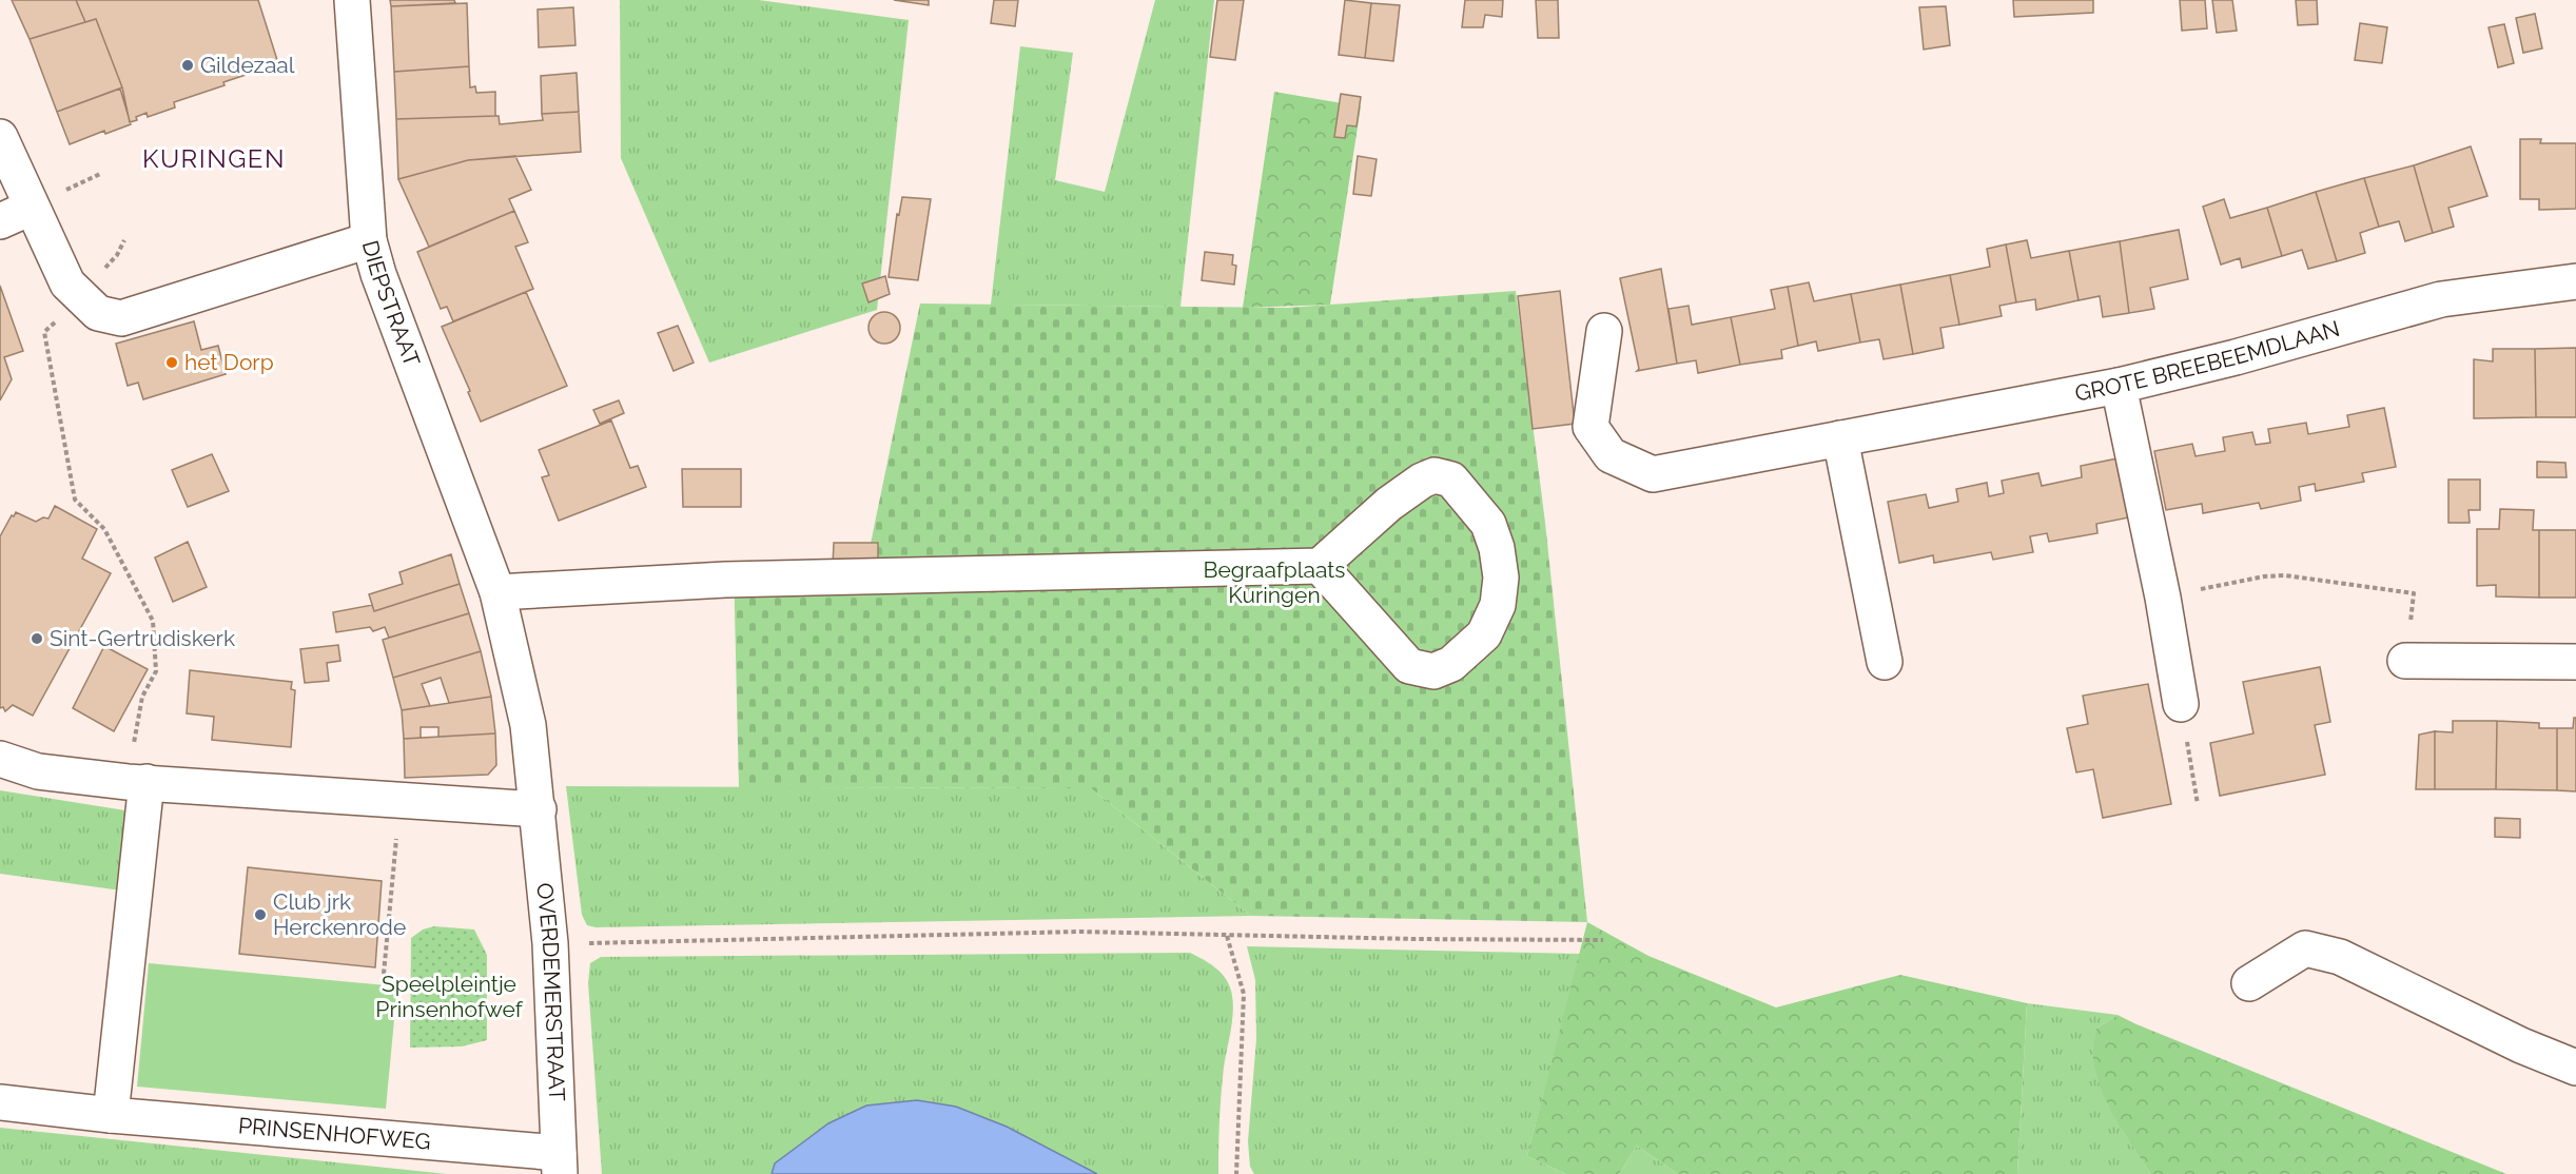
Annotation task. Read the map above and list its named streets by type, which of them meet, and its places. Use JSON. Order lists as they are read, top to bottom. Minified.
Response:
{"streets":{"street":["DIEPSTRAAT","GROTE BREEBEEMDLAAN","OVERDEMERSTRAAT","PRINSENHOFWEG"]},"crossings":[["DIEPSTRAAT","OVERDEMERSTRAAT"],["OVERDEMERSTRAAT","PRINSENHOFWEG"]],"districts":["KURINGEN"],"parks":["Begraafplaats Kuringen","Speelpleintje Prinsenhofwef"],"places":["Gildezaal","het Dorp","Sint-Gertrudiskerk","Club jrk Herckenrode"]}
